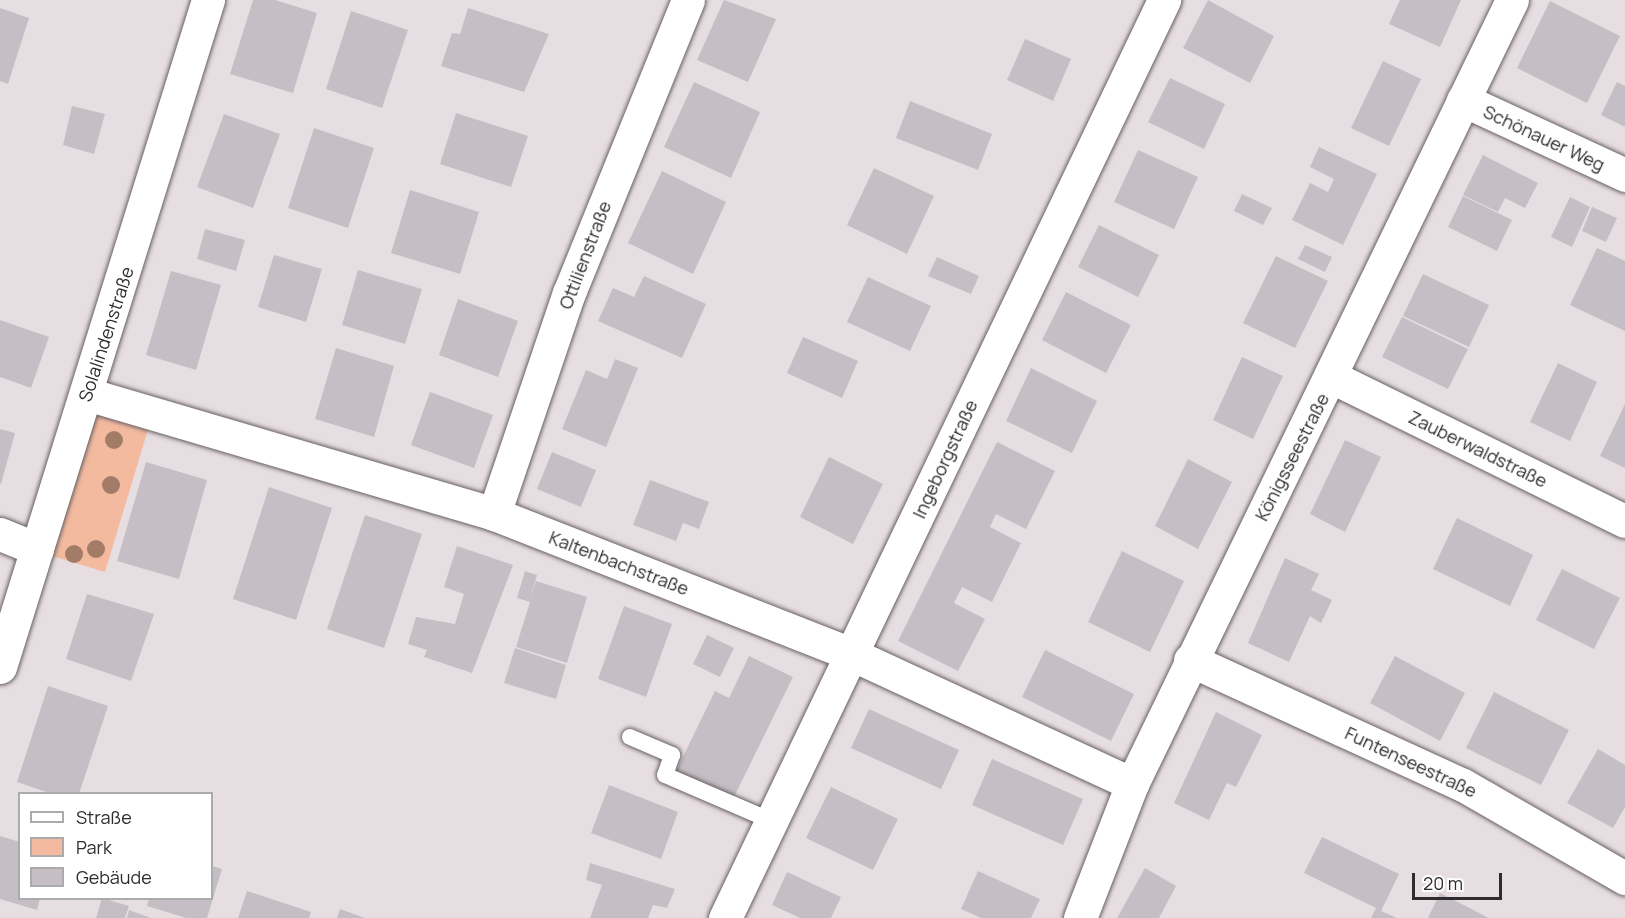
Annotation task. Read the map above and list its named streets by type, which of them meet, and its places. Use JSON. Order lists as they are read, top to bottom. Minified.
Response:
{"streets":{"street":["Schönauer Weg","Ottilienstraße","Solalindenstraße","Zauberwaldstraße","Königsseestraße","Ingeborgstraße","Kaltenbachstraße","Funtenseestraße"]},"crossings":[["Schönauer Weg","Königsseestraße"],["Ottilienstraße","Kaltenbachstraße"],["Solalindenstraße","Kaltenbachstraße"],["Zauberwaldstraße","Königsseestraße"],["Königsseestraße","Kaltenbachstraße"],["Königsseestraße","Funtenseestraße"],["Ingeborgstraße","Kaltenbachstraße"]],"legend":["Straße","Park","Gebäude"],"scale_bar":"20 m"}
